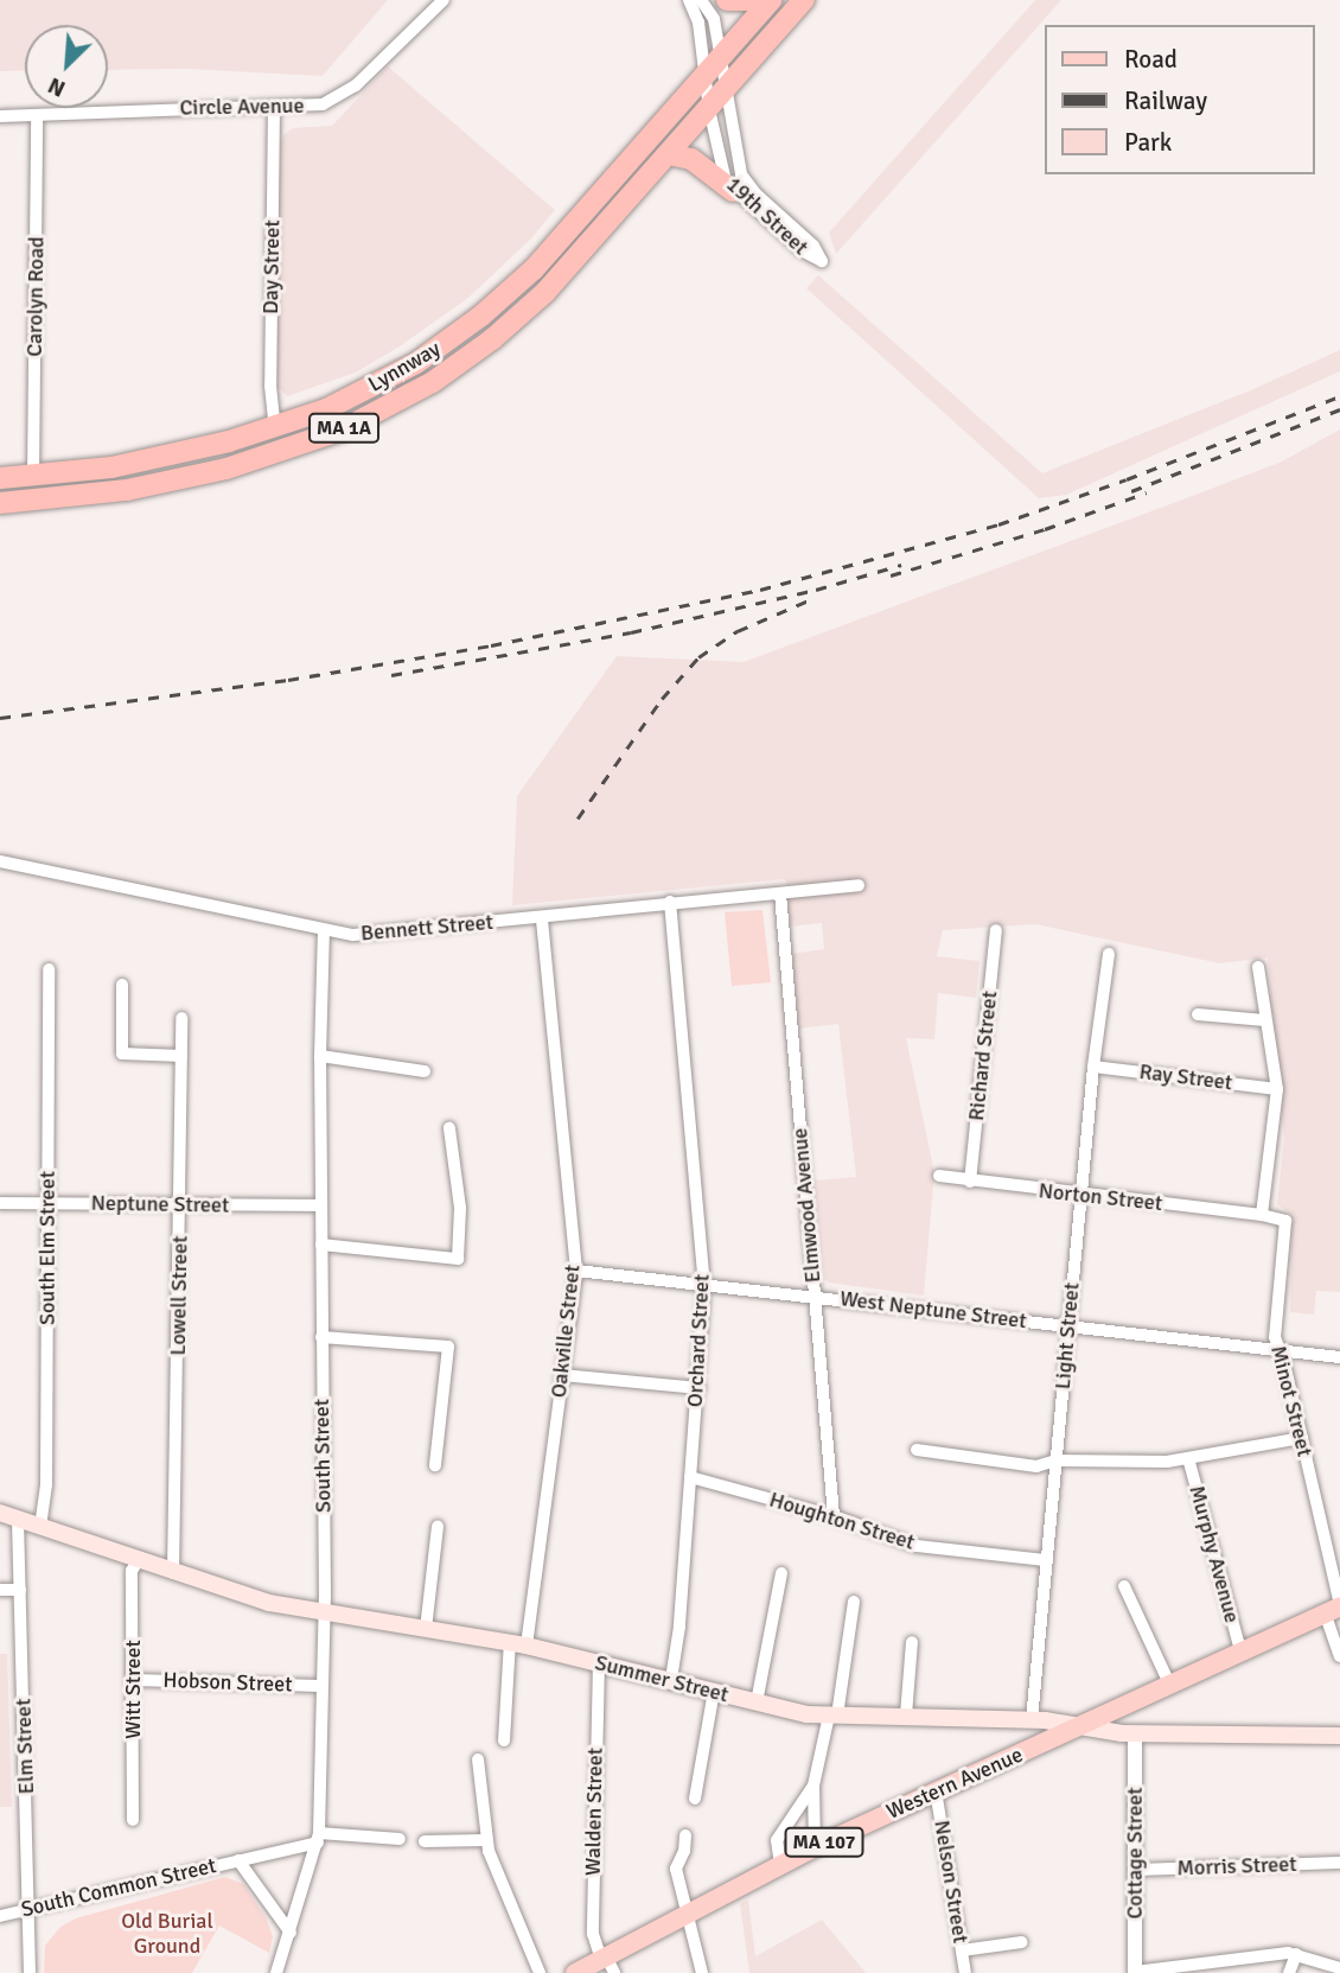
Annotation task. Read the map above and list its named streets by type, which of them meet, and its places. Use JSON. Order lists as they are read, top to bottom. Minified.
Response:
{"streets":{"highway":["Lynnway","MA 1A"],"main road":["Summer Street","Western Avenue","MA 107"],"street":["Circle Avenue","19th Street","Day Street","Carolyn Road","Bennett Street","Richard Street","Ray Street","Norton Street","Neptune Street","Elmwood Avenue","South Elm Street","Lowell Street","West Neptune Street","Oakville Street","Light Street","Orchard Street","Minot Street","South Street","Houghton Street","Murphy Avenue","Hobson Street","Witt Street","Elm Street","Walden Street","Cottage Street","Morris Street","Nelson Street","South Common Street"]},"crossings":[["Circle Avenue","Day Street"],["Circle Avenue","Carolyn Road"],["19th Street","Lynnway"],["Day Street","Lynnway"],["Carolyn Road","Lynnway"],["Bennett Street","Elmwood Avenue"],["Bennett Street","Oakville Street"],["Bennett Street","Orchard Street"],["Bennett Street","South Street"],["Richard Street","Norton Street"],["Ray Street","Light Street"],["Norton Street","Light Street"],["Norton Street","Minot Street"],["Neptune Street","South Elm Street"],["Neptune Street","Lowell Street"],["Neptune Street","South Street"],["Elmwood Avenue","West Neptune Street"],["Elmwood Avenue","Houghton Street"],["South Elm Street","Summer Street"],["Lowell Street","Summer Street"],["West Neptune Street","Oakville Street"],["West Neptune Street","Light Street"],["West Neptune Street","Orchard Street"],["West Neptune Street","Minot Street"],["Oakville Street","Summer Street"],["Light Street","Houghton Street"],["Light Street","Summer Street"],["Orchard Street","Houghton Street"],["Orchard Street","Summer Street"],["Minot Street","Western Avenue"],["South Street","Summer Street"],["South Street","Hobson Street"],["South Street","South Common Street"],["Murphy Avenue","Western Avenue"],["Summer Street","Witt Street"],["Summer Street","Elm Street"],["Summer Street","Western Avenue"],["Summer Street","Walden Street"],["Summer Street","Cottage Street"],["Hobson Street","Witt Street"],["Elm Street","South Common Street"],["Western Avenue","Walden Street"],["Western Avenue","Nelson Street"],["Cottage Street","Morris Street"]],"parks":["Old Burial Ground"],"legend":["Road","Railway","Park"],"north":"bottom left"}
